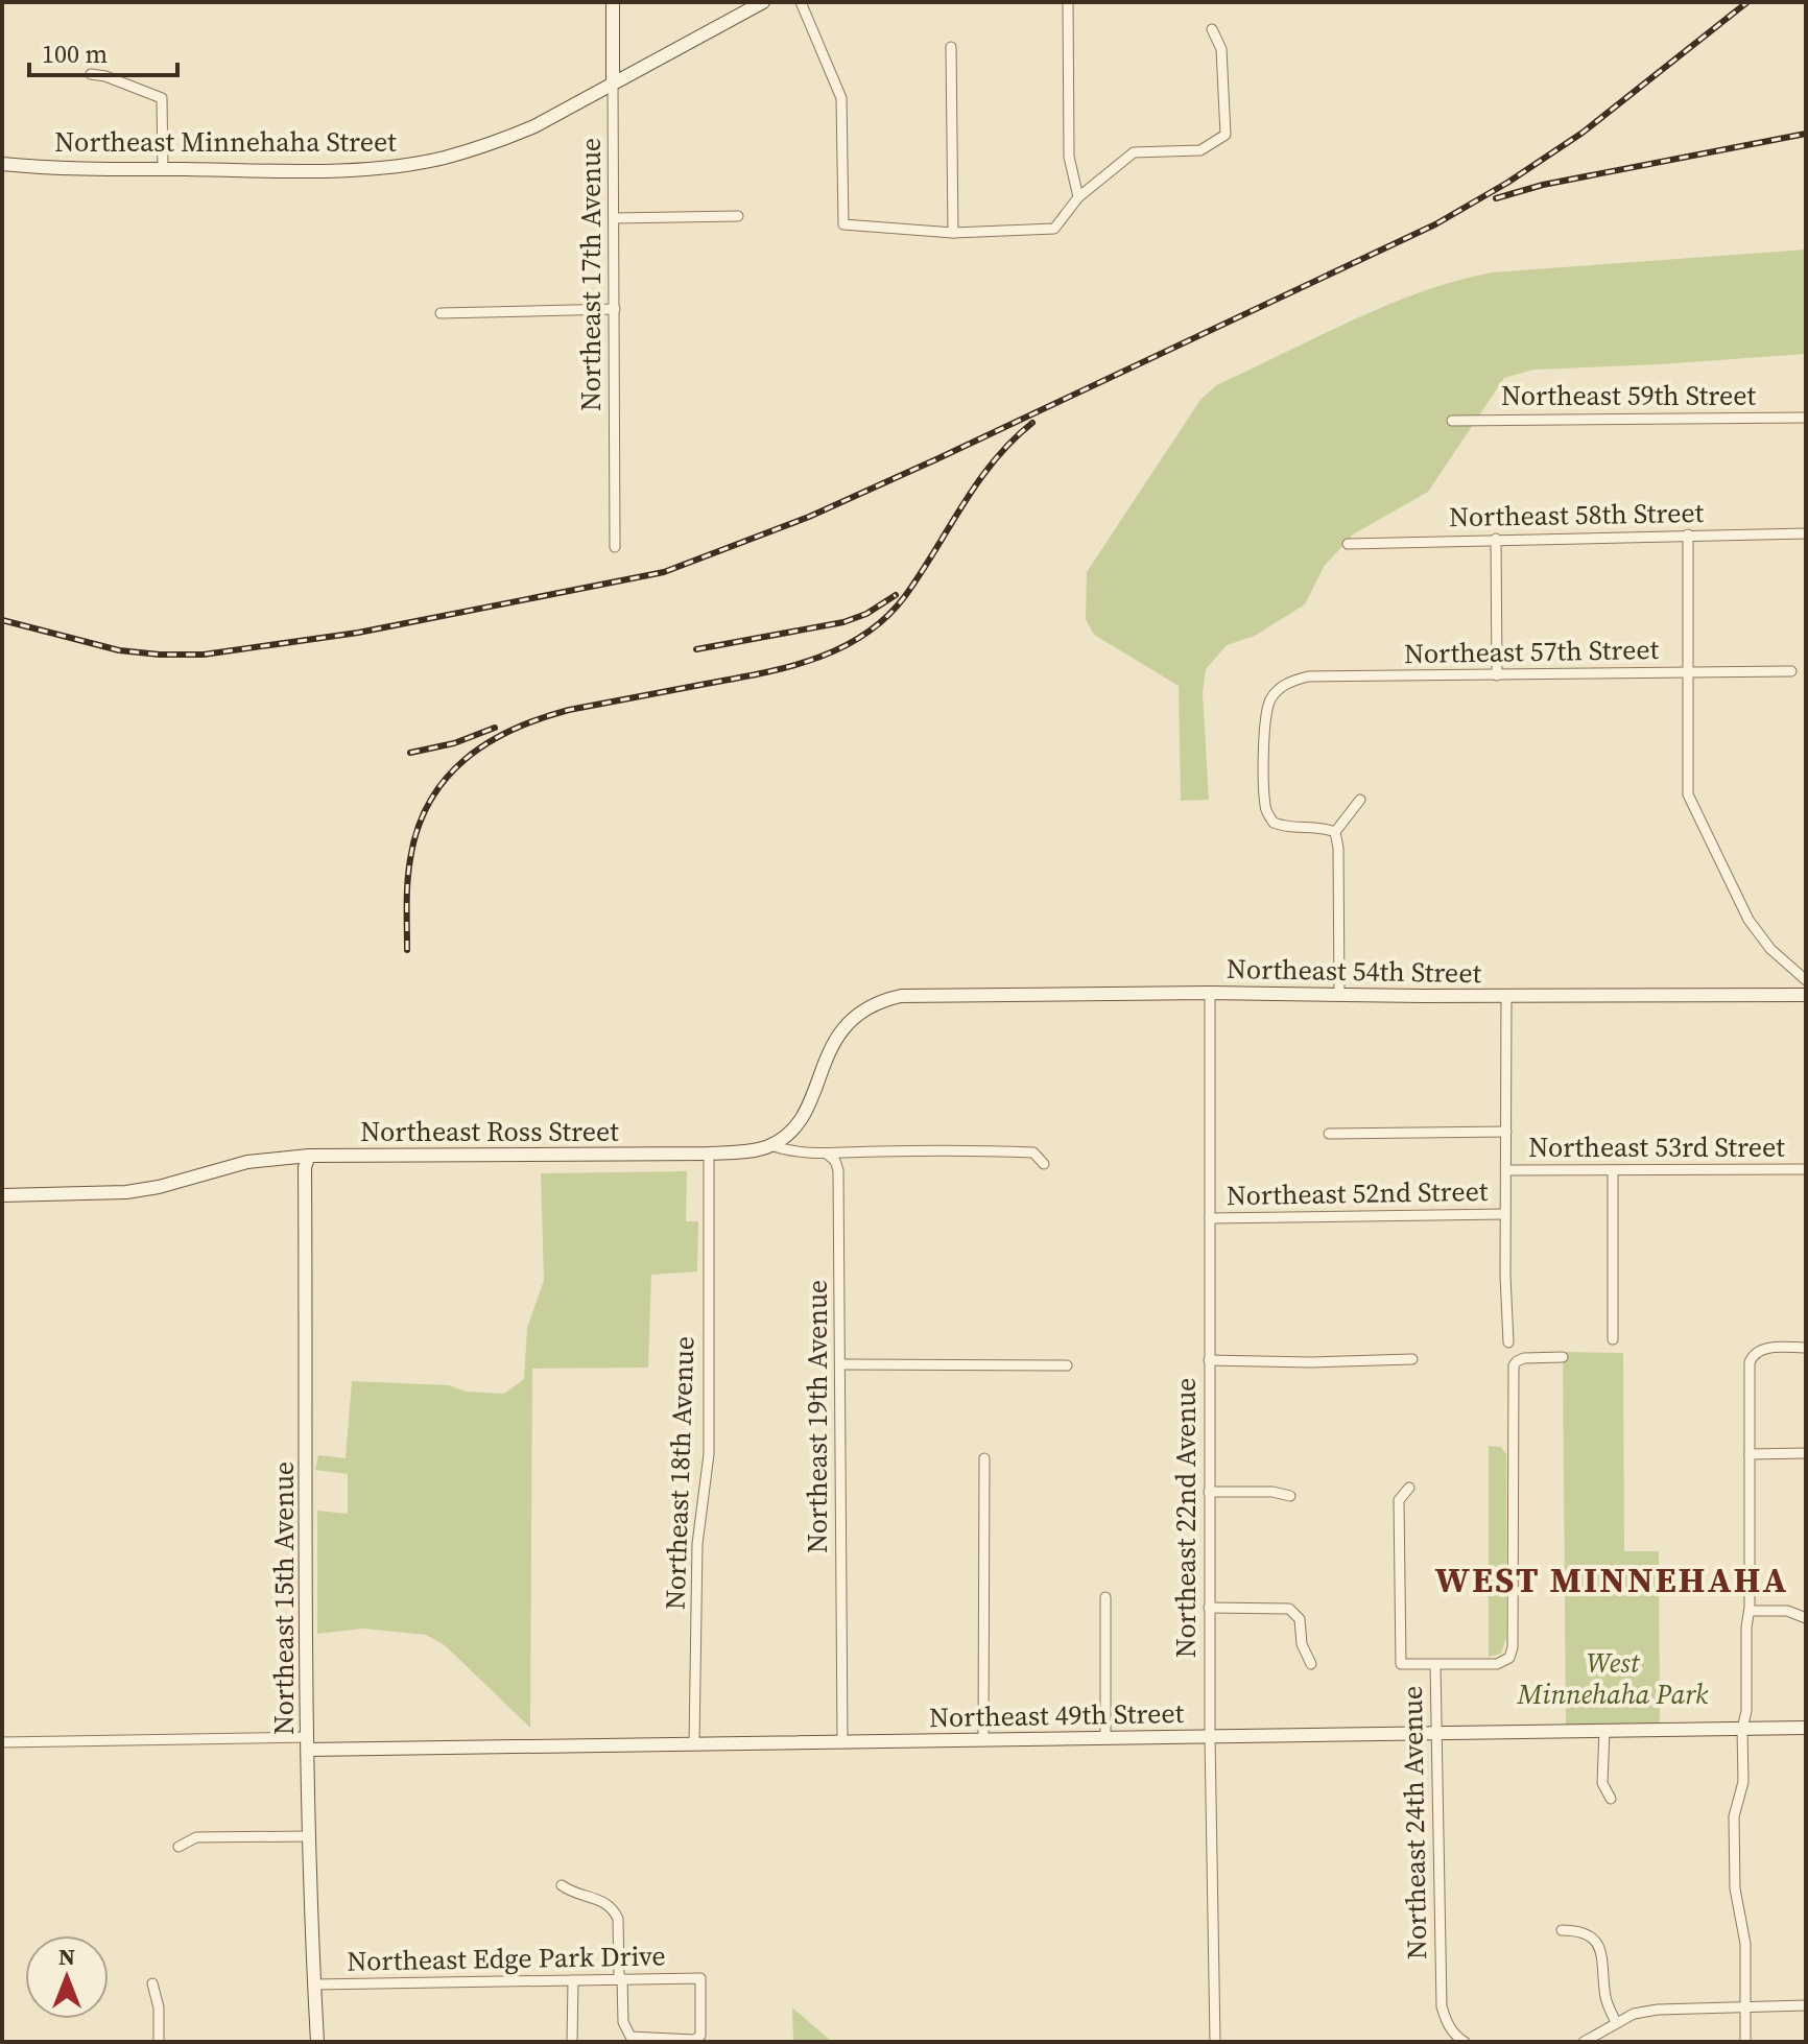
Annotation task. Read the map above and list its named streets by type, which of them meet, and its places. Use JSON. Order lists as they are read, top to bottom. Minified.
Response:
{"streets":{"street":["Northeast Minnehaha Street","Northeast 17th Avenue","Northeast 59th Street","Northeast 58th Street","Northeast 57th Street","Northeast 54th Street","Northeast Ross Street","Northeast 53rd Street","Northeast 52nd Street","Northeast 19th Avenue","Northeast 18th Avenue","Northeast 22nd Avenue","Northeast 15th Avenue","Northeast 49th Street","Northeast 24th Avenue","Northeast Edge Park Drive"]},"crossings":[["Northeast Minnehaha Street","Northeast 17th Avenue"],["Northeast 54th Street","Northeast Ross Street"],["Northeast 54th Street","Northeast 22nd Avenue"],["Northeast Ross Street","Northeast 18th Avenue"],["Northeast Ross Street","Northeast 15th Avenue"],["Northeast 52nd Street","Northeast 22nd Avenue"],["Northeast 19th Avenue","Northeast 49th Street"],["Northeast 18th Avenue","Northeast 49th Street"],["Northeast 22nd Avenue","Northeast 49th Street"],["Northeast 15th Avenue","Northeast 49th Street"],["Northeast 15th Avenue","Northeast Edge Park Drive"],["Northeast 49th Street","Northeast 24th Avenue"]],"districts":["WEST MINNEHAHA"],"parks":["West Minnehaha Park"],"scale_bar":"100 m","north":"top"}
